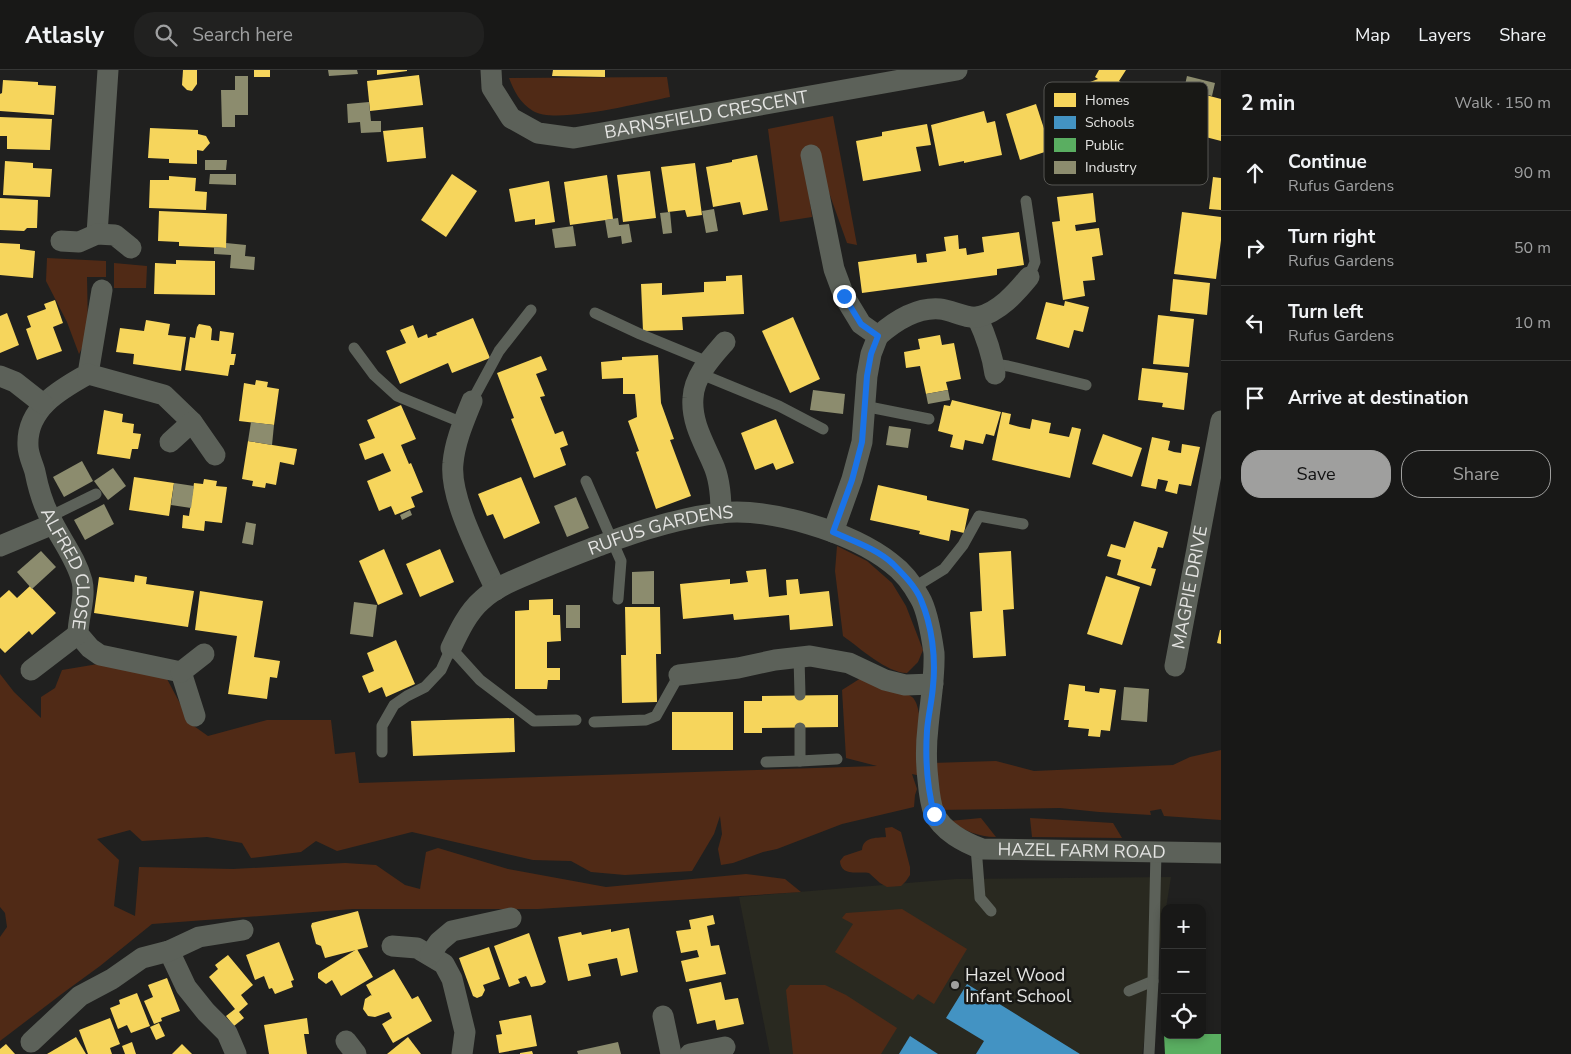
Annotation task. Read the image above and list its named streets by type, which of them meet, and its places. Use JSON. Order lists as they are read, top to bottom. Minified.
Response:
{"streets":{"street":["BARNSFIELD CRESCENT","RUFUS GARDENS","ALFRED CLOSE","MAGPIE DRIVE","HAZEL FARM ROAD"]},"crossings":[["RUFUS GARDENS","HAZEL FARM ROAD"]],"places":["Hazel Wood Infant School"],"legend":["Homes","Schools","Public","Industry"],"page":{"header":"Atlasly","search":"Search here","nav":["Map","Layers","Share"],"heading":["2 min","Walk · 150 m"],"list":[["Continue","Rufus Gardens","90 m"],["Turn right","Rufus Gardens","50 m"],["Turn left","Rufus Gardens","10 m"],"Arrive at destination"],"buttons":["Save","Share"],"map_buttons":["+","−"]}}
